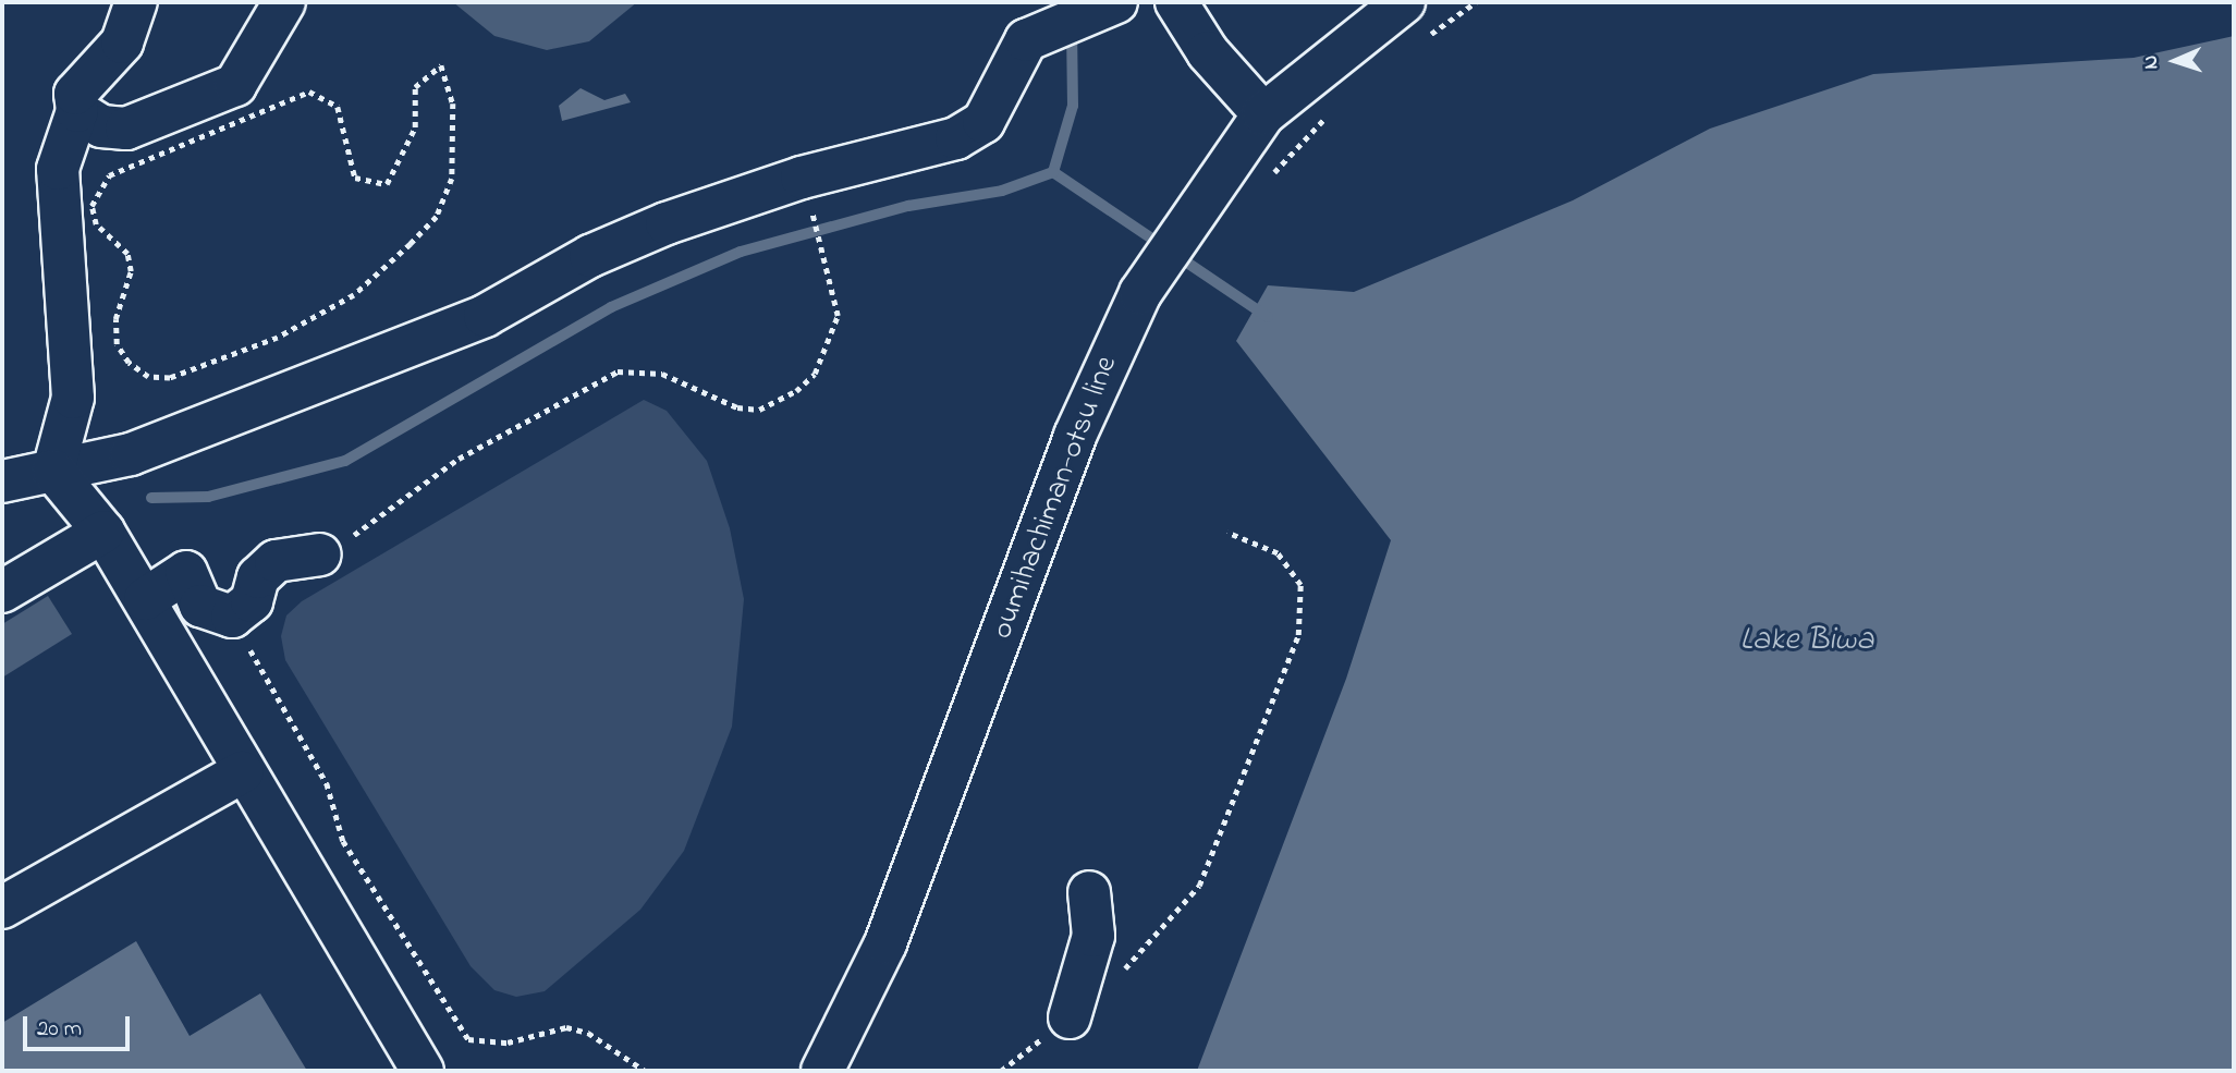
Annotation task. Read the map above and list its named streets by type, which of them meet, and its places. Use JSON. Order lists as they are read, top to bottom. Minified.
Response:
{"streets":{"street":["oumihachiman-otsu line"]},"water":["Lake Biwa"],"scale_bar":"20 m","north":"left"}
